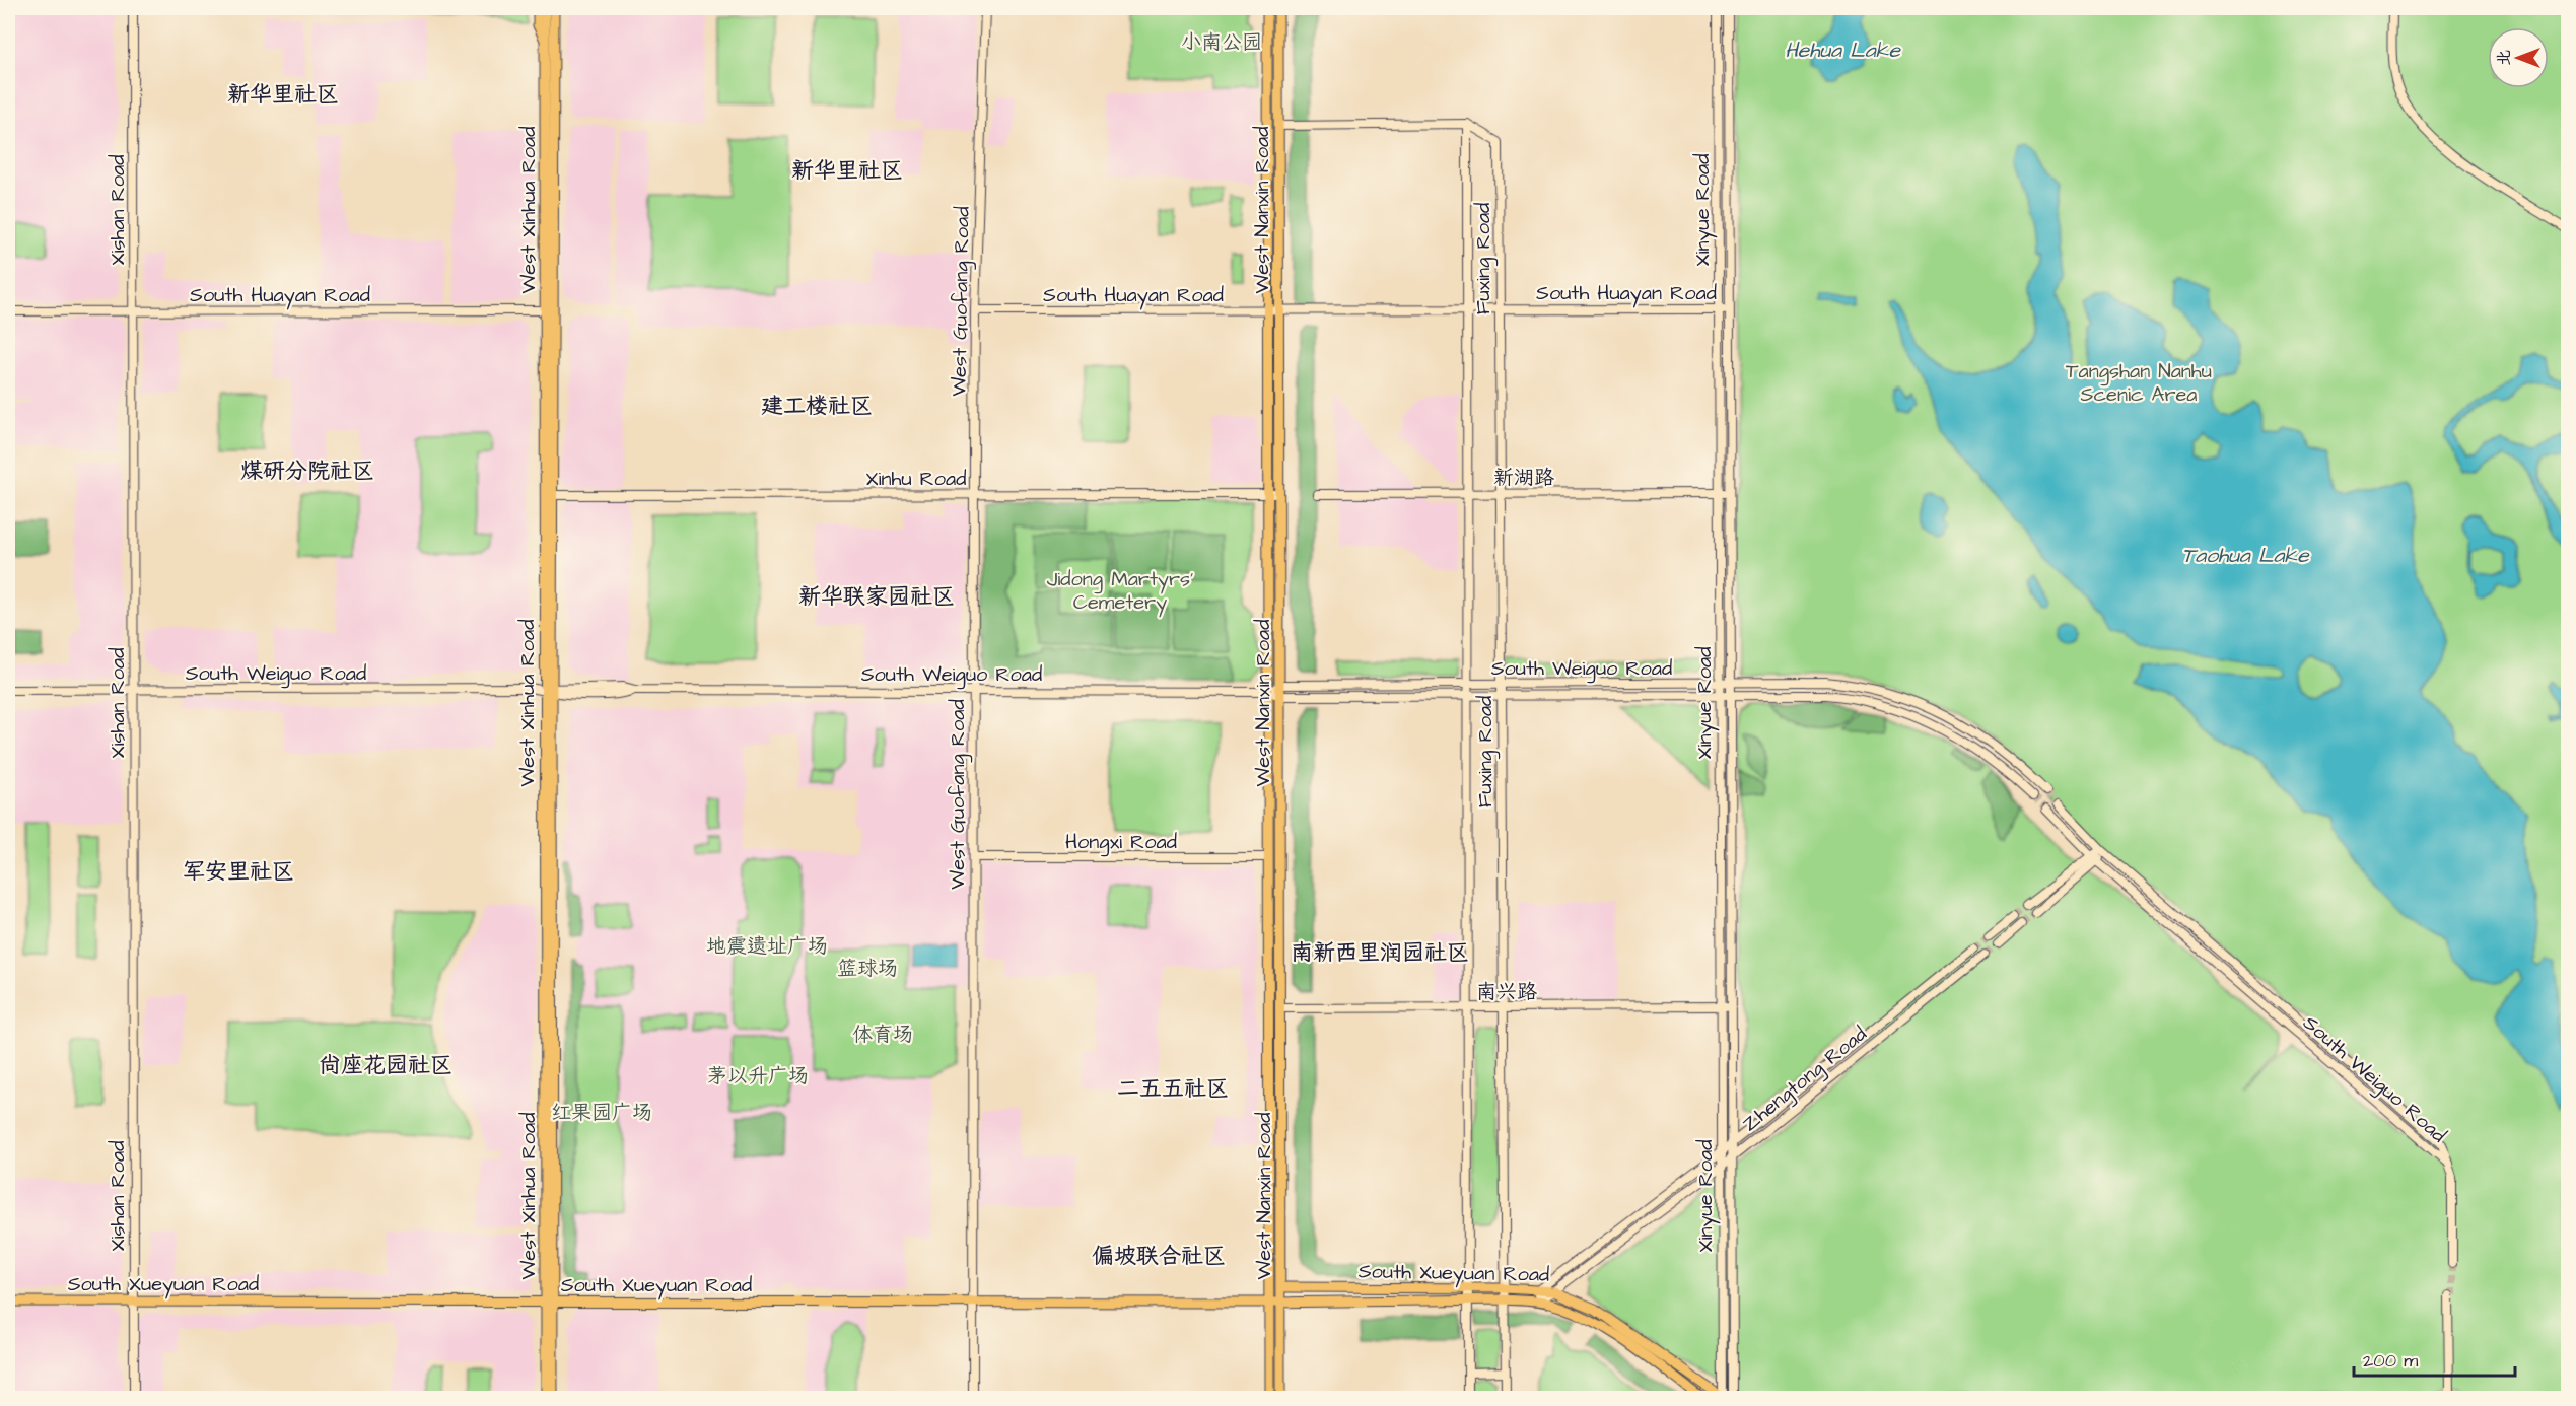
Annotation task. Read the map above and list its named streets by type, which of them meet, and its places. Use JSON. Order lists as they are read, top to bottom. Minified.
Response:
{"streets":{"main road":["West Xinhua Road","West Nanxin Road","South Xueyuan Road"],"street":["Xishan Road","Xinyue Road","Fuxing Road","South Huayan Road","West Guofang Road","新湖路","Xinhu Road","South Weiguo Road","Hongxi Road","南兴路","Zhengtong Road"]},"crossings":[["Xishan Road","South Huayan Road"],["Xishan Road","South Weiguo Road"],["Xishan Road","South Xueyuan Road"],["West Xinhua Road","South Huayan Road"],["West Xinhua Road","Xinhu Road"],["West Xinhua Road","South Weiguo Road"],["West Xinhua Road","South Xueyuan Road"],["West Nanxin Road","South Huayan Road"],["West Nanxin Road","Xinhu Road"],["West Nanxin Road","South Weiguo Road"],["West Nanxin Road","Hongxi Road"],["West Nanxin Road","南兴路"],["West Nanxin Road","South Xueyuan Road"],["Xinyue Road","South Huayan Road"],["Xinyue Road","新湖路"],["Xinyue Road","South Weiguo Road"],["Xinyue Road","南兴路"],["Xinyue Road","Zhengtong Road"],["Xinyue Road","South Xueyuan Road"],["Fuxing Road","South Huayan Road"],["Fuxing Road","新湖路"],["Fuxing Road","South Weiguo Road"],["Fuxing Road","南兴路"],["Fuxing Road","South Xueyuan Road"],["South Huayan Road","West Guofang Road"],["West Guofang Road","Xinhu Road"],["West Guofang Road","South Weiguo Road"],["West Guofang Road","Hongxi Road"],["West Guofang Road","South Xueyuan Road"],["Zhengtong Road","South Xueyuan Road"]],"districts":["新华里社区","新华里社区","建工楼社区","煤研分院社区","新华联家园社区","军安里社区","南新西里润园社区","尚座花园社区","二五五社区","偏坡联合社区"],"water":["Hehua Lake","Taohua Lake"],"parks":["小南公园","Tangshan Nanhu Scenic Area","Jidong Martyrs' Cemetery","地震遗址广场","篮球场","体育场","茅以升广场","红果园广场"],"scale_bar":"200 m","north":"left"}
